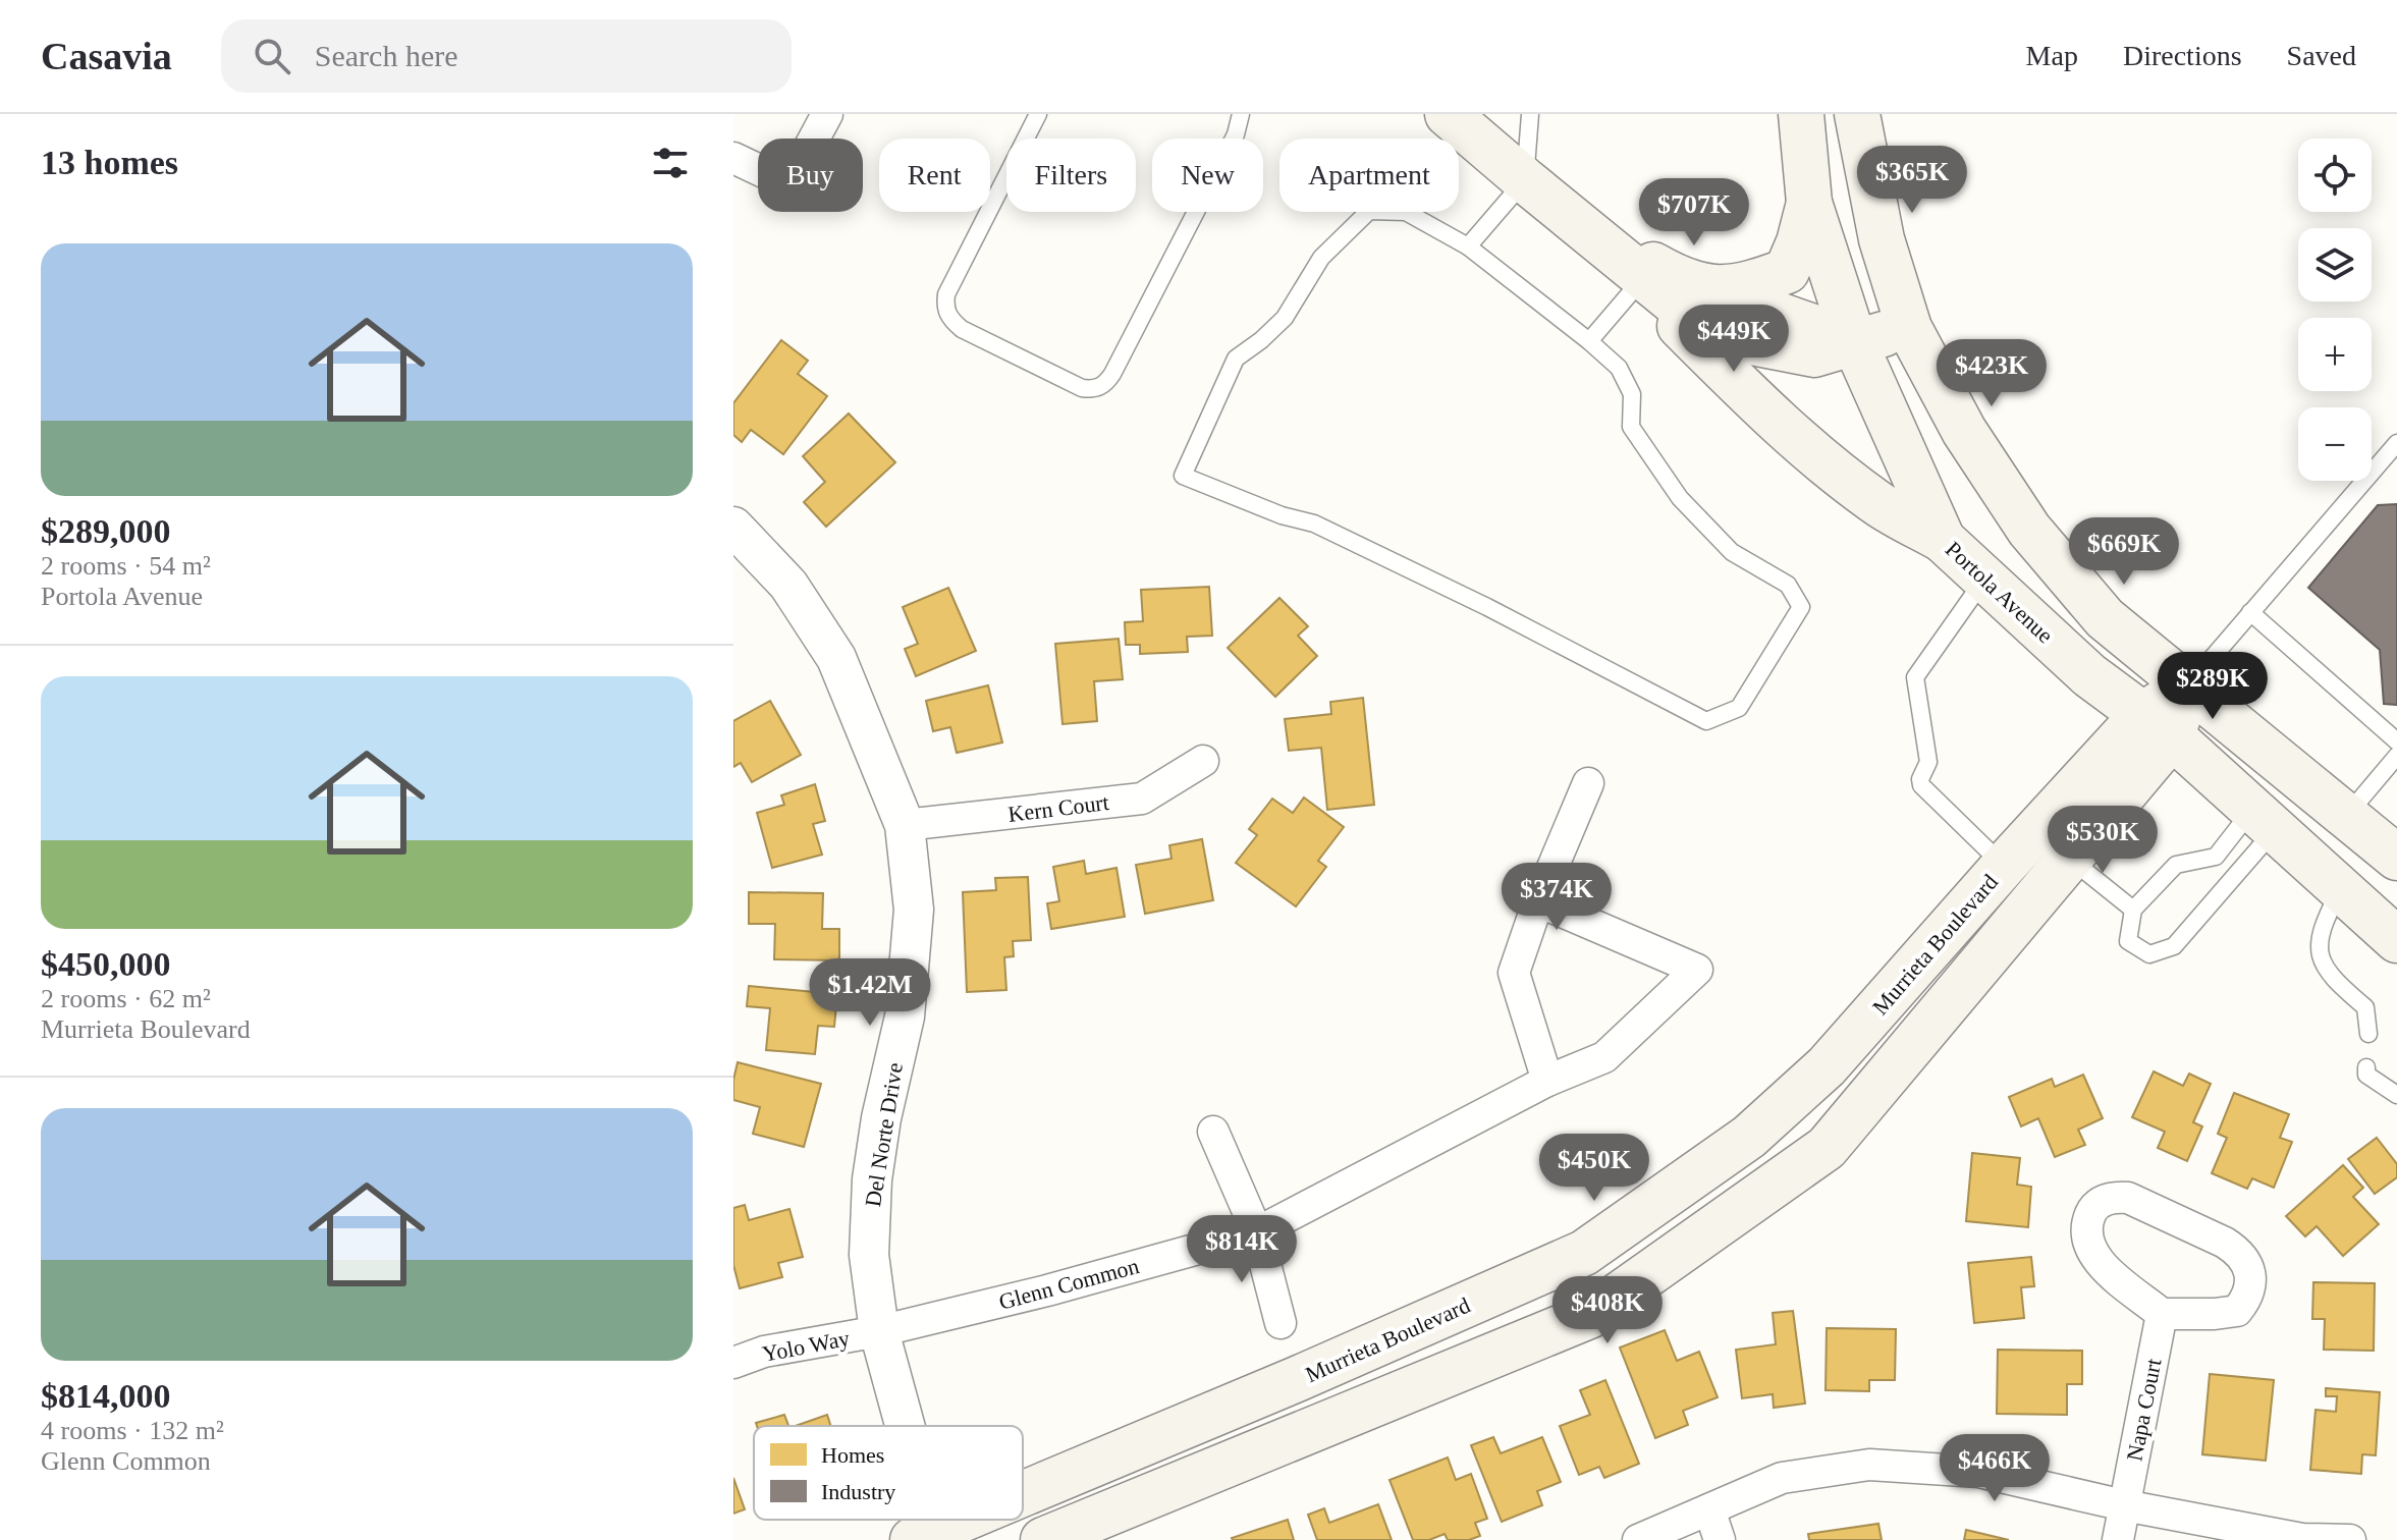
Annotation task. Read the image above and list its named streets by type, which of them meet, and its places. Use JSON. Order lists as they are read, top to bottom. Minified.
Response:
{"streets":{"main road":["Portola Avenue","Murrieta Boulevard"],"street":["Kern Court","Del Norte Drive","Glenn Common","Yolo Way","Napa Court"]},"crossings":[["Portola Avenue","Murrieta Boulevard"],["Kern Court","Del Norte Drive"],["Del Norte Drive","Glenn Common"],["Del Norte Drive","Yolo Way"],["Glenn Common","Yolo Way"]],"legend":["Homes","Industry"],"page":{"header":"Casavia","search":"Search here","nav":["Map","Directions","Saved"],"heading":"13 homes","map_buttons":["+","−"],"chip":["Buy","Rent","Filters","New","Apartment"],"price":["$365K","$707K","$449K","$423K","$669K","$289K","$530K","$374K","$1.42M","$450K","$814K","$408K","$466K"],"list":[{"name":"$289,000","note":"2 rooms · 54 m² · Portola Avenue"},{"name":"$450,000","note":"2 rooms · 62 m² · Murrieta Boulevard"},{"name":"$814,000","note":"4 rooms · 132 m² · Glenn Common"}]}}
